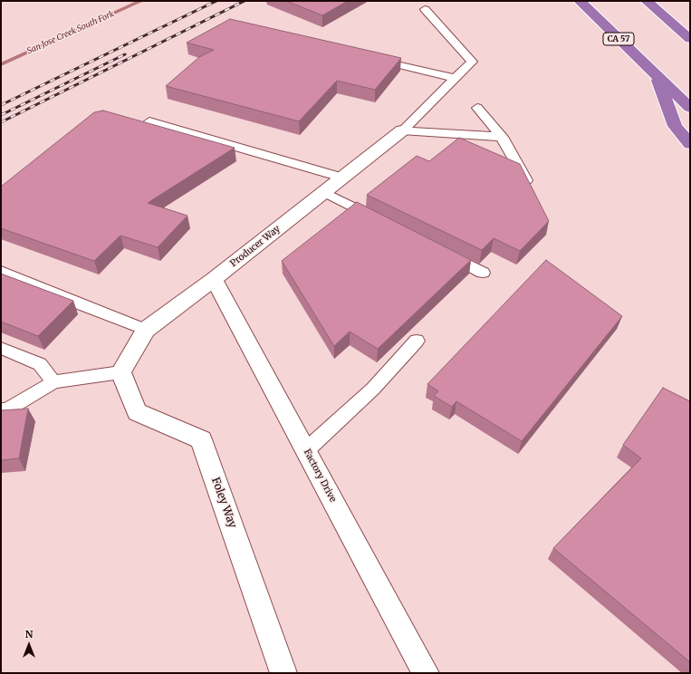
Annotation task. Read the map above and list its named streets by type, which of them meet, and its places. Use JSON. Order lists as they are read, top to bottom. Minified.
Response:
{"streets":{"highway":["CA 57"],"street":["Producer Way","Factory Drive","Foley Way"]},"crossings":[["Producer Way","Factory Drive"],["Producer Way","Foley Way"]],"water":["San Jose Creek South Fork"],"north":"top"}
